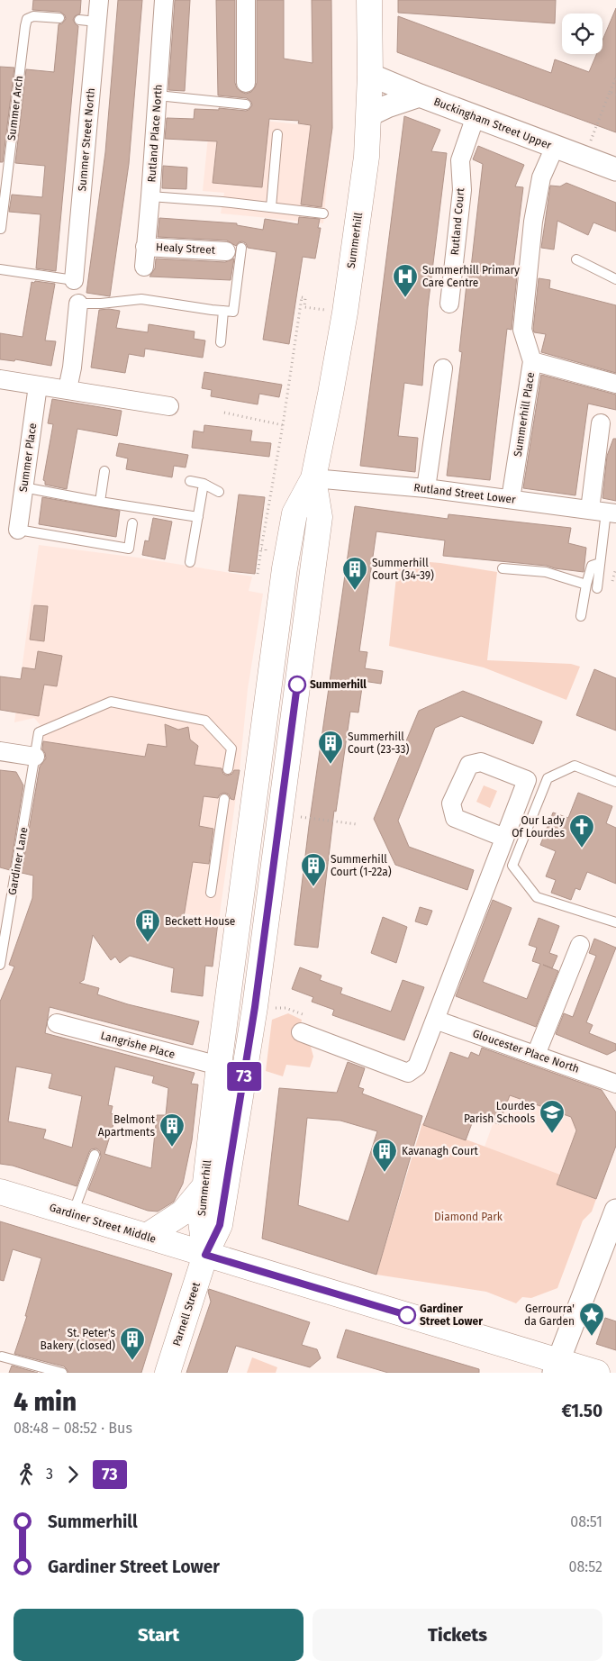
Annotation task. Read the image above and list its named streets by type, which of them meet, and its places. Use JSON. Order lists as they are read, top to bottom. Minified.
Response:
{"streets":{"main road":["Summerhill","Gardiner Street Middle","Parnell Street"],"street":["Buckingham Street Upper","Rutland Place North","Summer Street North","Rutland Court","Healy Street","Summerhill Place","Summer Place","Rutland Street Lower","Langrishe Place","Gloucester Place North"],"lane":["Summer Arch","Gardiner Lane"]},"crossings":[["Buckingham Street Upper","Rutland Court"],["Buckingham Street Upper","Summerhill"],["Buckingham Street Upper","Summerhill Place"],["Rutland Place North","Healy Street"],["Summerhill","Rutland Street Lower"],["Summerhill","Langrishe Place"],["Summerhill","Gardiner Street Middle"],["Summerhill","Parnell Street"],["Summerhill Place","Rutland Street Lower"],["Gardiner Street Middle","Parnell Street"]],"parks":["Diamond Park"],"places":{"hospital":["Summerhill Primary Care Centre"],"building":["Summerhill Court (34-39)","Summerhill Court (23-33)","Summerhill Court (1-22a)","Beckett House","Belmont Apartments","Kavanagh Court","St. Peter's Bakery (closed)"],"other":["Summerhill","Gardiner Street Lower"],"church":["Our Lady Of Lourdes"],"school or university":["Lourdes Parish Schools"],"place":["Gerrourra' da Garden"]},"lines":["bus line 73"],"page":{"on_map":"73","heading":["4 min","08:48 – 08:52 · Bus","€1.50"],"legs":["3","73"],"list":[{"name":"Summerhill","value":"08:51"},{"name":"Gardiner Street Lower","value":"08:52"}],"buttons":["Start","Tickets"]}}
